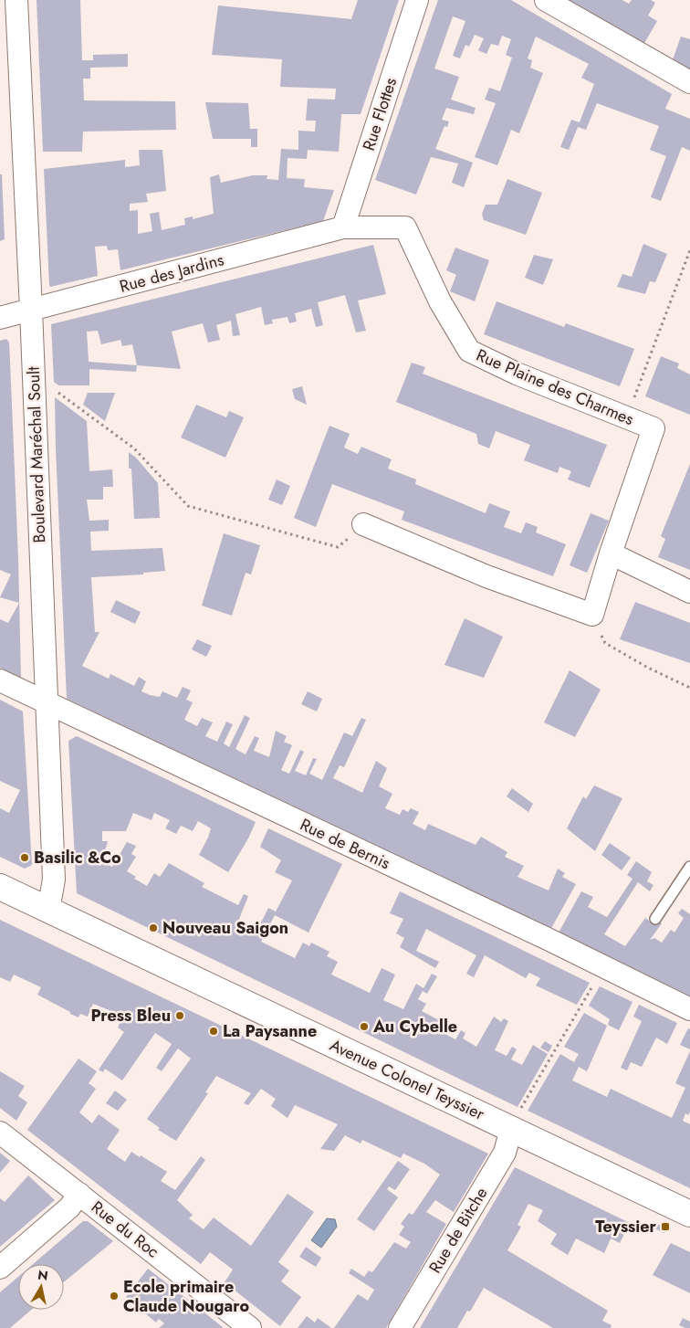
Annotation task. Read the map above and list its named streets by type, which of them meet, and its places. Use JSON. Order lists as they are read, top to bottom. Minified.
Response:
{"streets":{"main road":["Avenue Colonel Teyssier"],"street":["Rue Flottes","Rue des Jardins","Rue Plaine des Charmes","Boulevard Maréchal Soult","Rue de Bernis","Rue du Roc","Rue de Bitche"]},"crossings":[["Rue Flottes","Rue des Jardins"],["Rue Flottes","Rue Plaine des Charmes"],["Rue des Jardins","Rue Plaine des Charmes"],["Rue des Jardins","Boulevard Maréchal Soult"],["Boulevard Maréchal Soult","Rue de Bernis"],["Boulevard Maréchal Soult","Avenue Colonel Teyssier"],["Avenue Colonel Teyssier","Rue de Bitche"]],"places":{"other":["Basilic &Co","Nouveau Saigon","Press Bleu","Au Cybelle","La Paysanne","Ecole primaire Claude Nougaro"],"transit":["Teyssier"]},"north":"top"}
